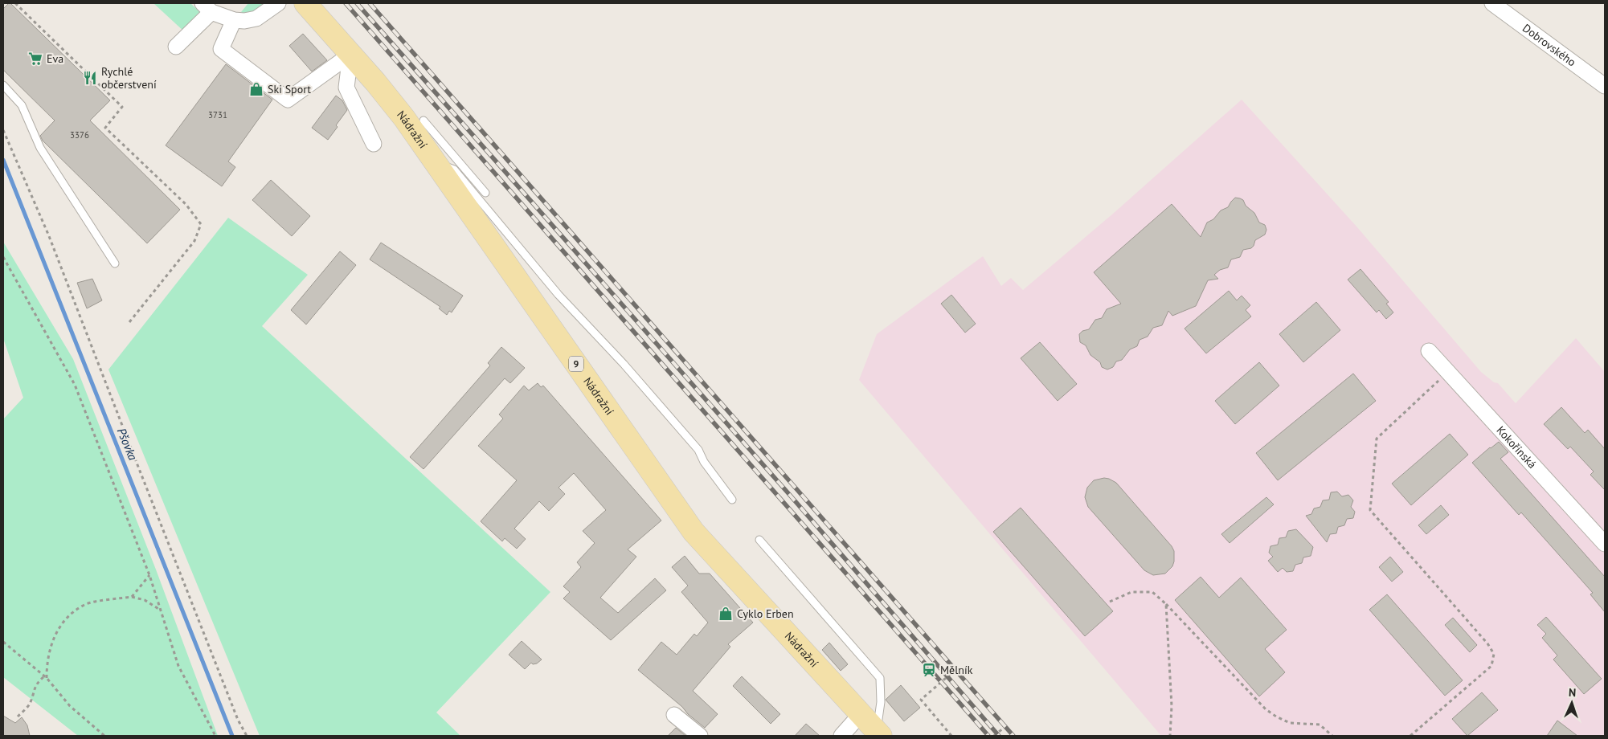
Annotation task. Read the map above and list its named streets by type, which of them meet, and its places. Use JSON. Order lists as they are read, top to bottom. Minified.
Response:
{"streets":{"main road":["Nádražní","9"],"street":["Dobrovského","Kokořínská"]},"water":["Pšovka"],"places":{"supermarket":["Eva"],"restaurant":["Rychlé občerstvení"],"shop":["Ski Sport","Cyklo Erben"],"station":["Mělník"]},"house_numbers":["3731","3376"],"north":"top"}
